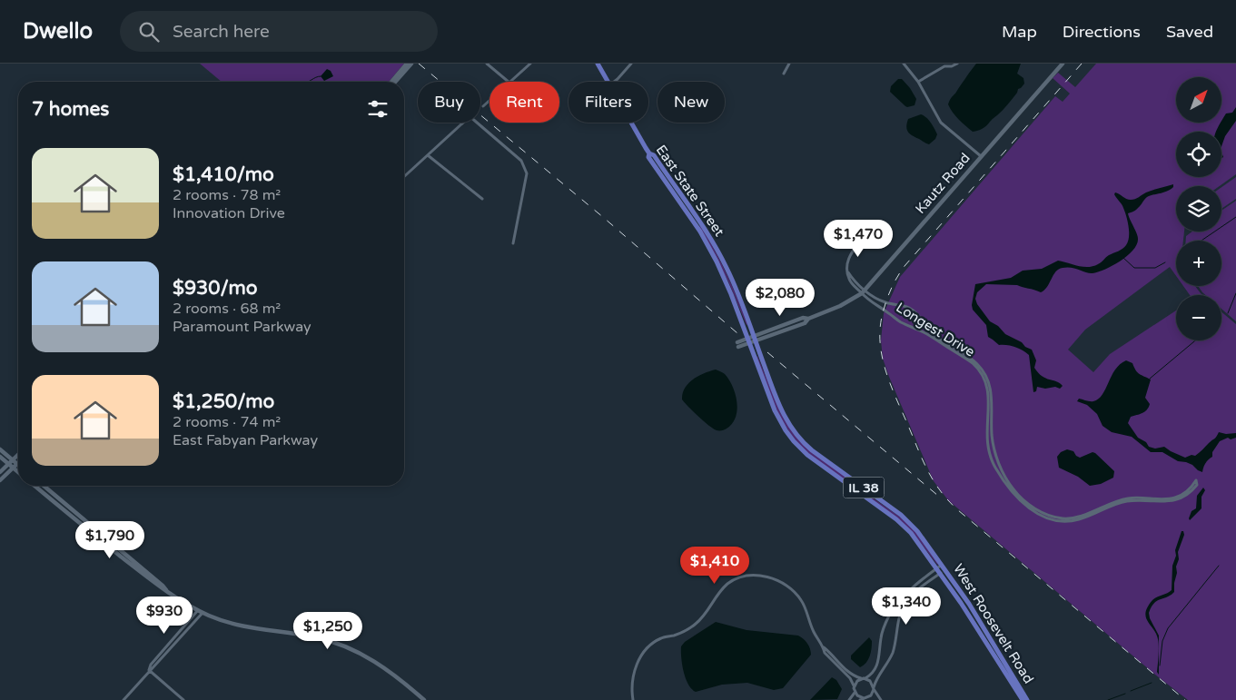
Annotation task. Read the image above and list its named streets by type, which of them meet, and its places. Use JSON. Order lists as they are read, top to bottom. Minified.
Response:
{"streets":{"main road":["Kautz Road","East State Street","IL 38","West Roosevelt Road"],"street":["Longest Drive"]},"crossings":[["Kautz Road","East State Street"],["Kautz Road","Longest Drive"],["Kautz Road","West Roosevelt Road"],["East State Street","West Roosevelt Road"]],"north":"top right","page":{"header":"Dwello","search":"Search here","nav":["Map","Directions","Saved"],"map_buttons":["+","−"],"chip":["Buy","Rent","Filters","New"],"heading":"7 homes","list":[{"name":"$1,410/mo","note":"2 rooms · 78 m² · Innovation Drive"},{"name":"$930/mo","note":"2 rooms · 68 m² · Paramount Parkway"},{"name":"$1,250/mo","note":"2 rooms · 74 m² · East Fabyan Parkway"}],"price":["$1,470","$2,080","$1,790","$1,410","$1,340","$930","$1,250"]}}
